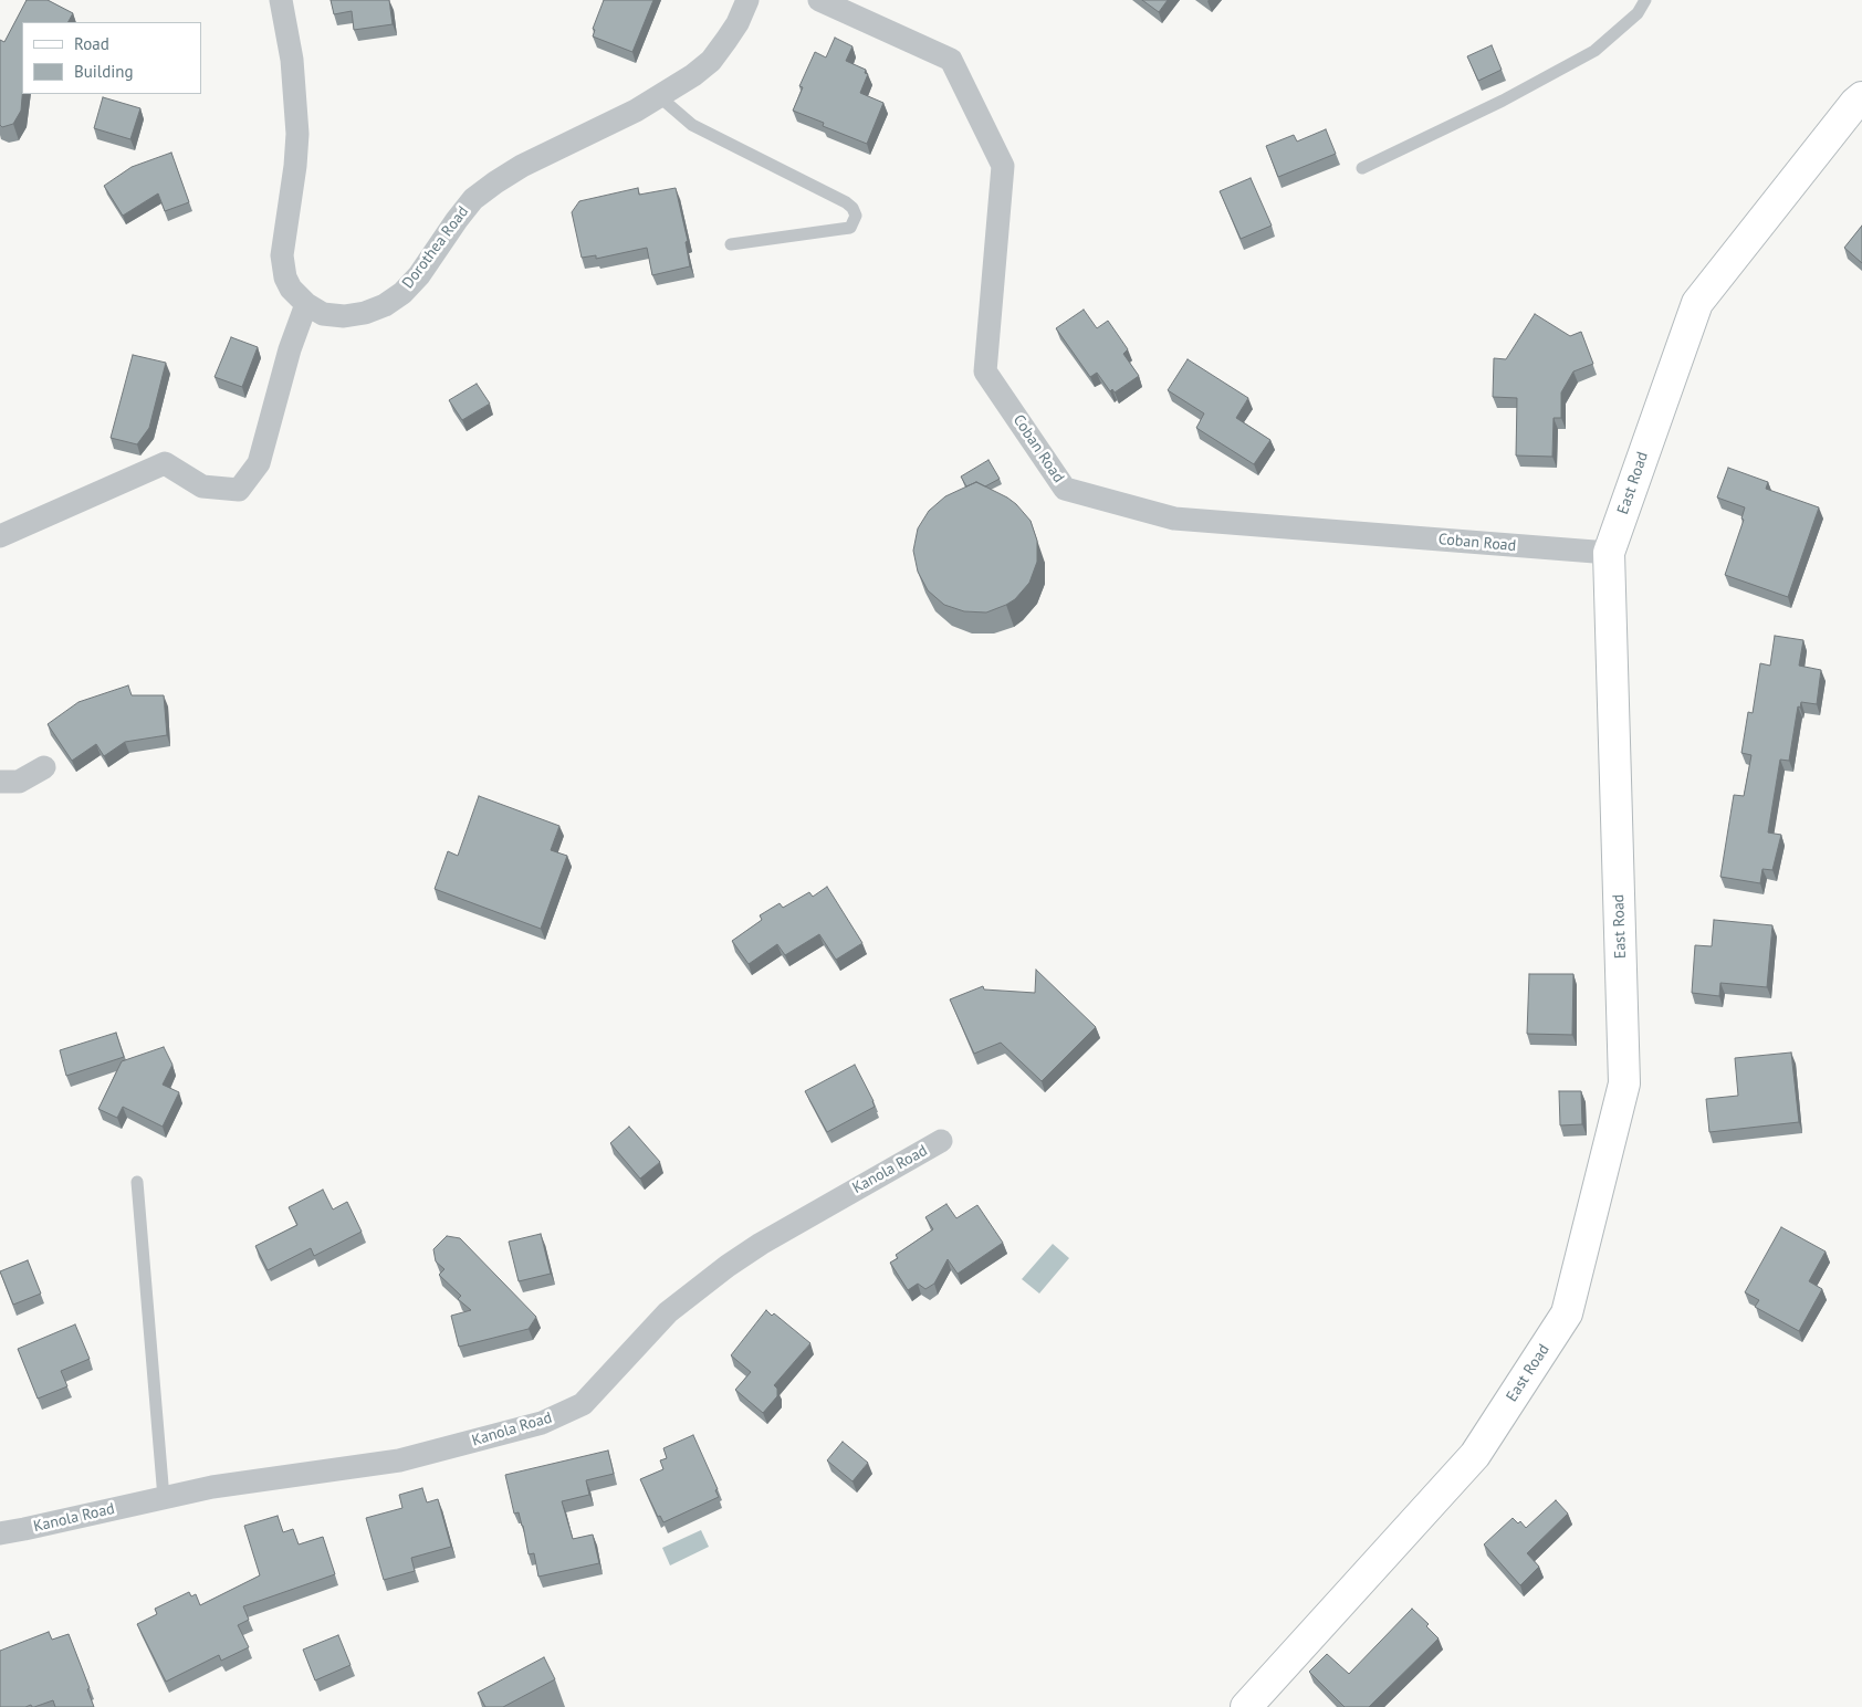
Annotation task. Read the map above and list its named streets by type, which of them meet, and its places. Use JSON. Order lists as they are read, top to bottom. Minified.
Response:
{"streets":{"street":["Dorothea Road","Coban Road","East Road","Kanola Road"]},"crossings":[["Coban Road","East Road"]],"legend":["Road","Building"]}
